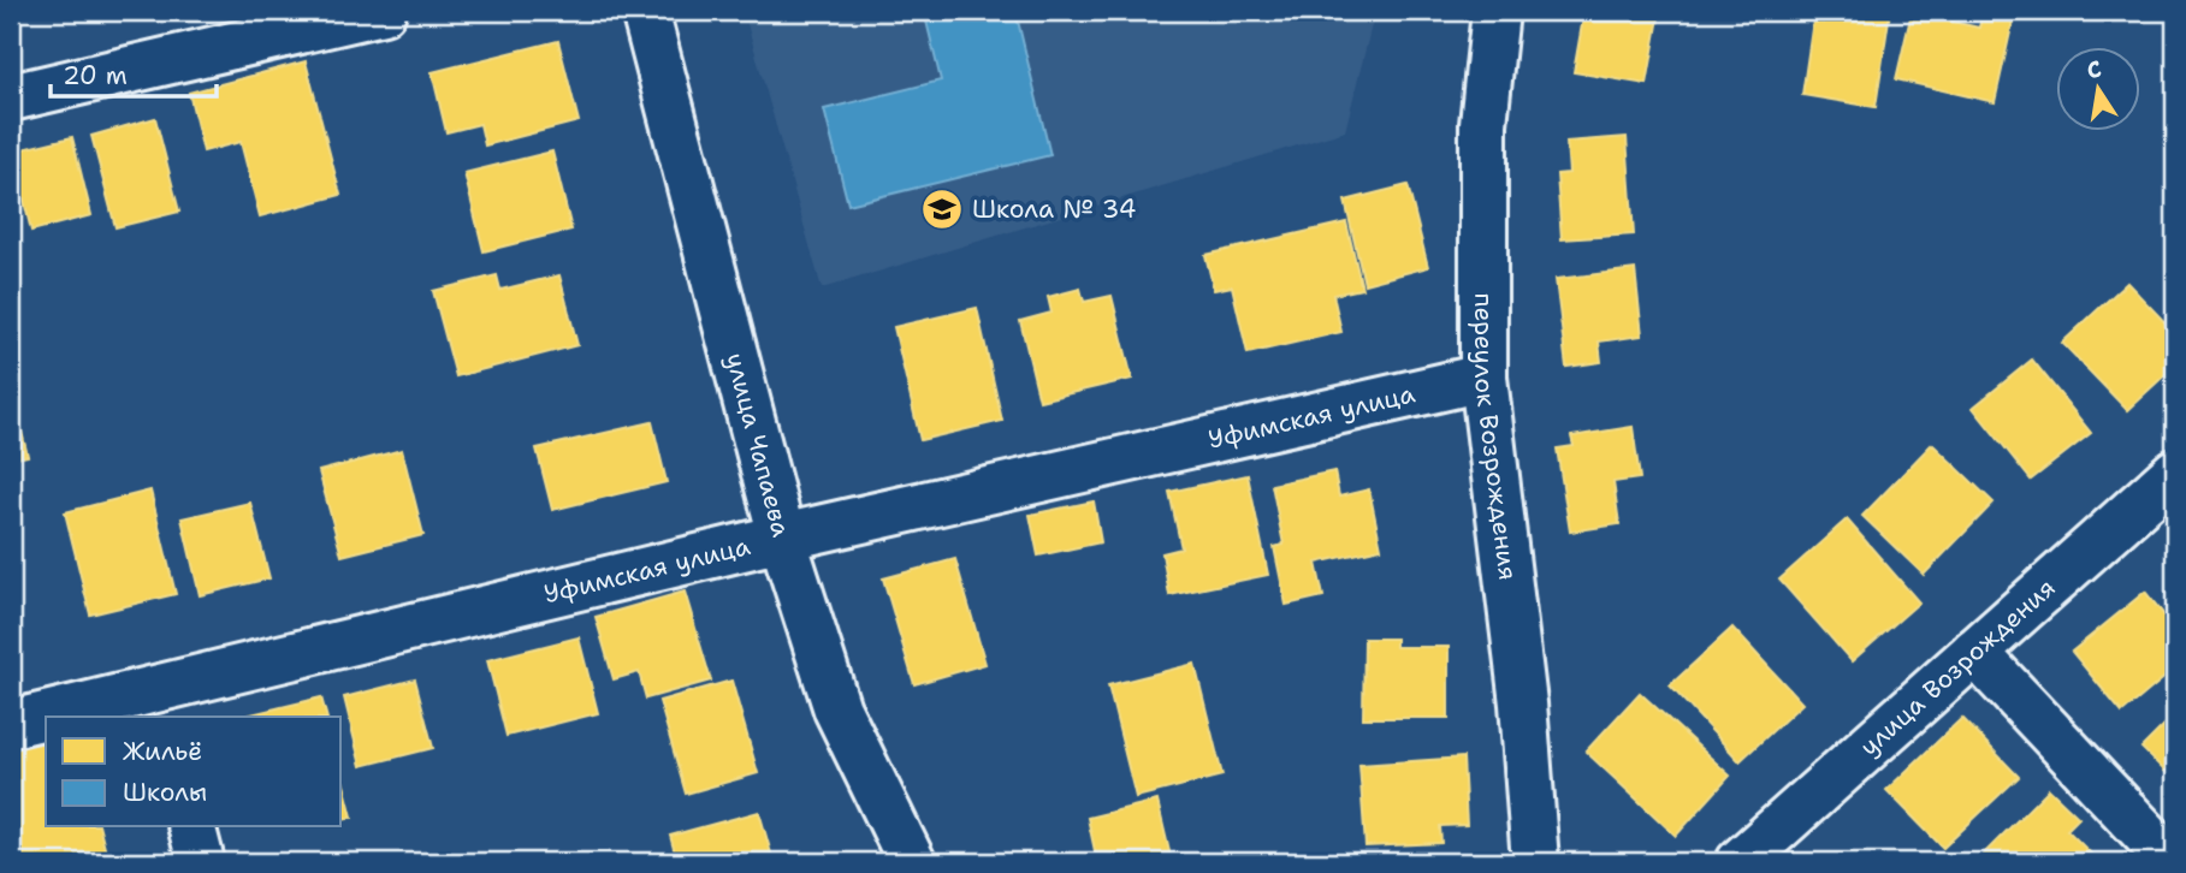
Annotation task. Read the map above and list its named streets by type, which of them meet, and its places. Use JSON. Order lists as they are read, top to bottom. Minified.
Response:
{"streets":{"street":["Уфимская улица","переулок Возрождения","улица Чапаева","улица Возрождения"]},"crossings":[["Уфимская улица","переулок Возрождения"],["Уфимская улица","улица Чапаева"]],"places":{"school or university":["Школа № 34"]},"legend":["Жильё","Школы"],"scale_bar":"20 m","north":"top"}
